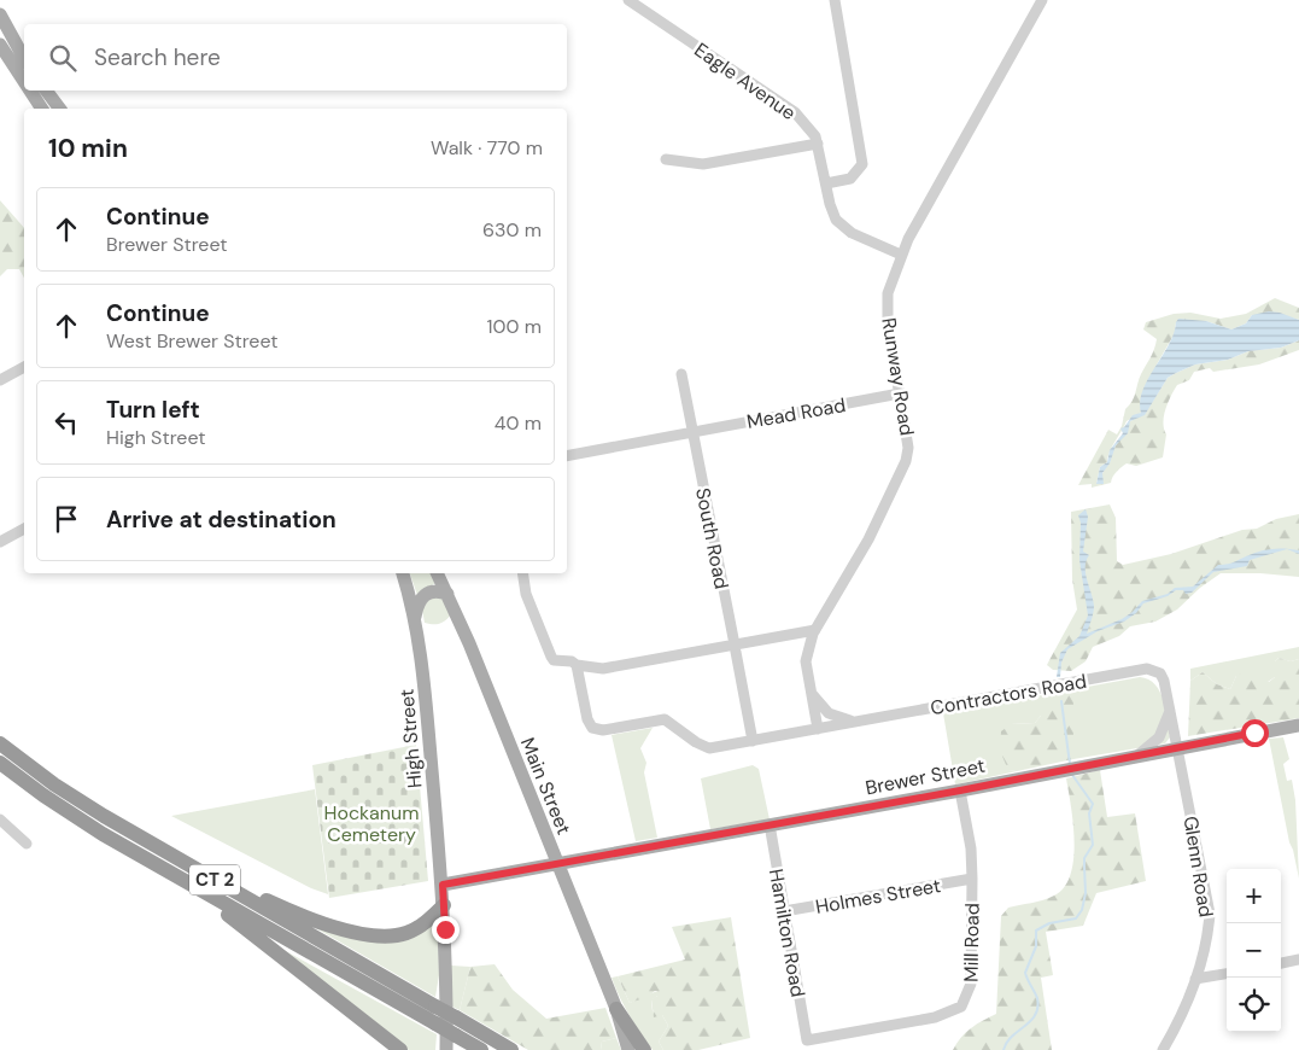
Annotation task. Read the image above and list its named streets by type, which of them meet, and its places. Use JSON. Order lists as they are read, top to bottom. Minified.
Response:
{"streets":{"highway":["CT 2"],"main road":["High Street","Brewer Street","Main Street"],"street":["Eagle Avenue","Runway Road","Mead Road","South Road","Contractors Road","Glenn Road","Holmes Street","Hamilton Road","Mill Road"]},"crossings":[["Eagle Avenue","Runway Road"],["Runway Road","Mead Road"],["Runway Road","Contractors Road"],["Mead Road","South Road"],["South Road","Contractors Road"],["Contractors Road","Brewer Street"],["Contractors Road","Glenn Road"],["High Street","Brewer Street"],["Brewer Street","Main Street"],["Brewer Street","Glenn Road"],["Brewer Street","Hamilton Road"],["Brewer Street","Mill Road"],["Holmes Street","Hamilton Road"],["Holmes Street","Mill Road"],["Hamilton Road","Mill Road"]],"parks":["Hockanum Cemetery"],"page":{"search":"Search here","heading":["10 min","Walk · 770 m"],"list":[["Continue","Brewer Street","630 m"],["Continue","West Brewer Street","100 m"],["Turn left","High Street","40 m"],"Arrive at destination"],"map_buttons":["+","−"]}}
